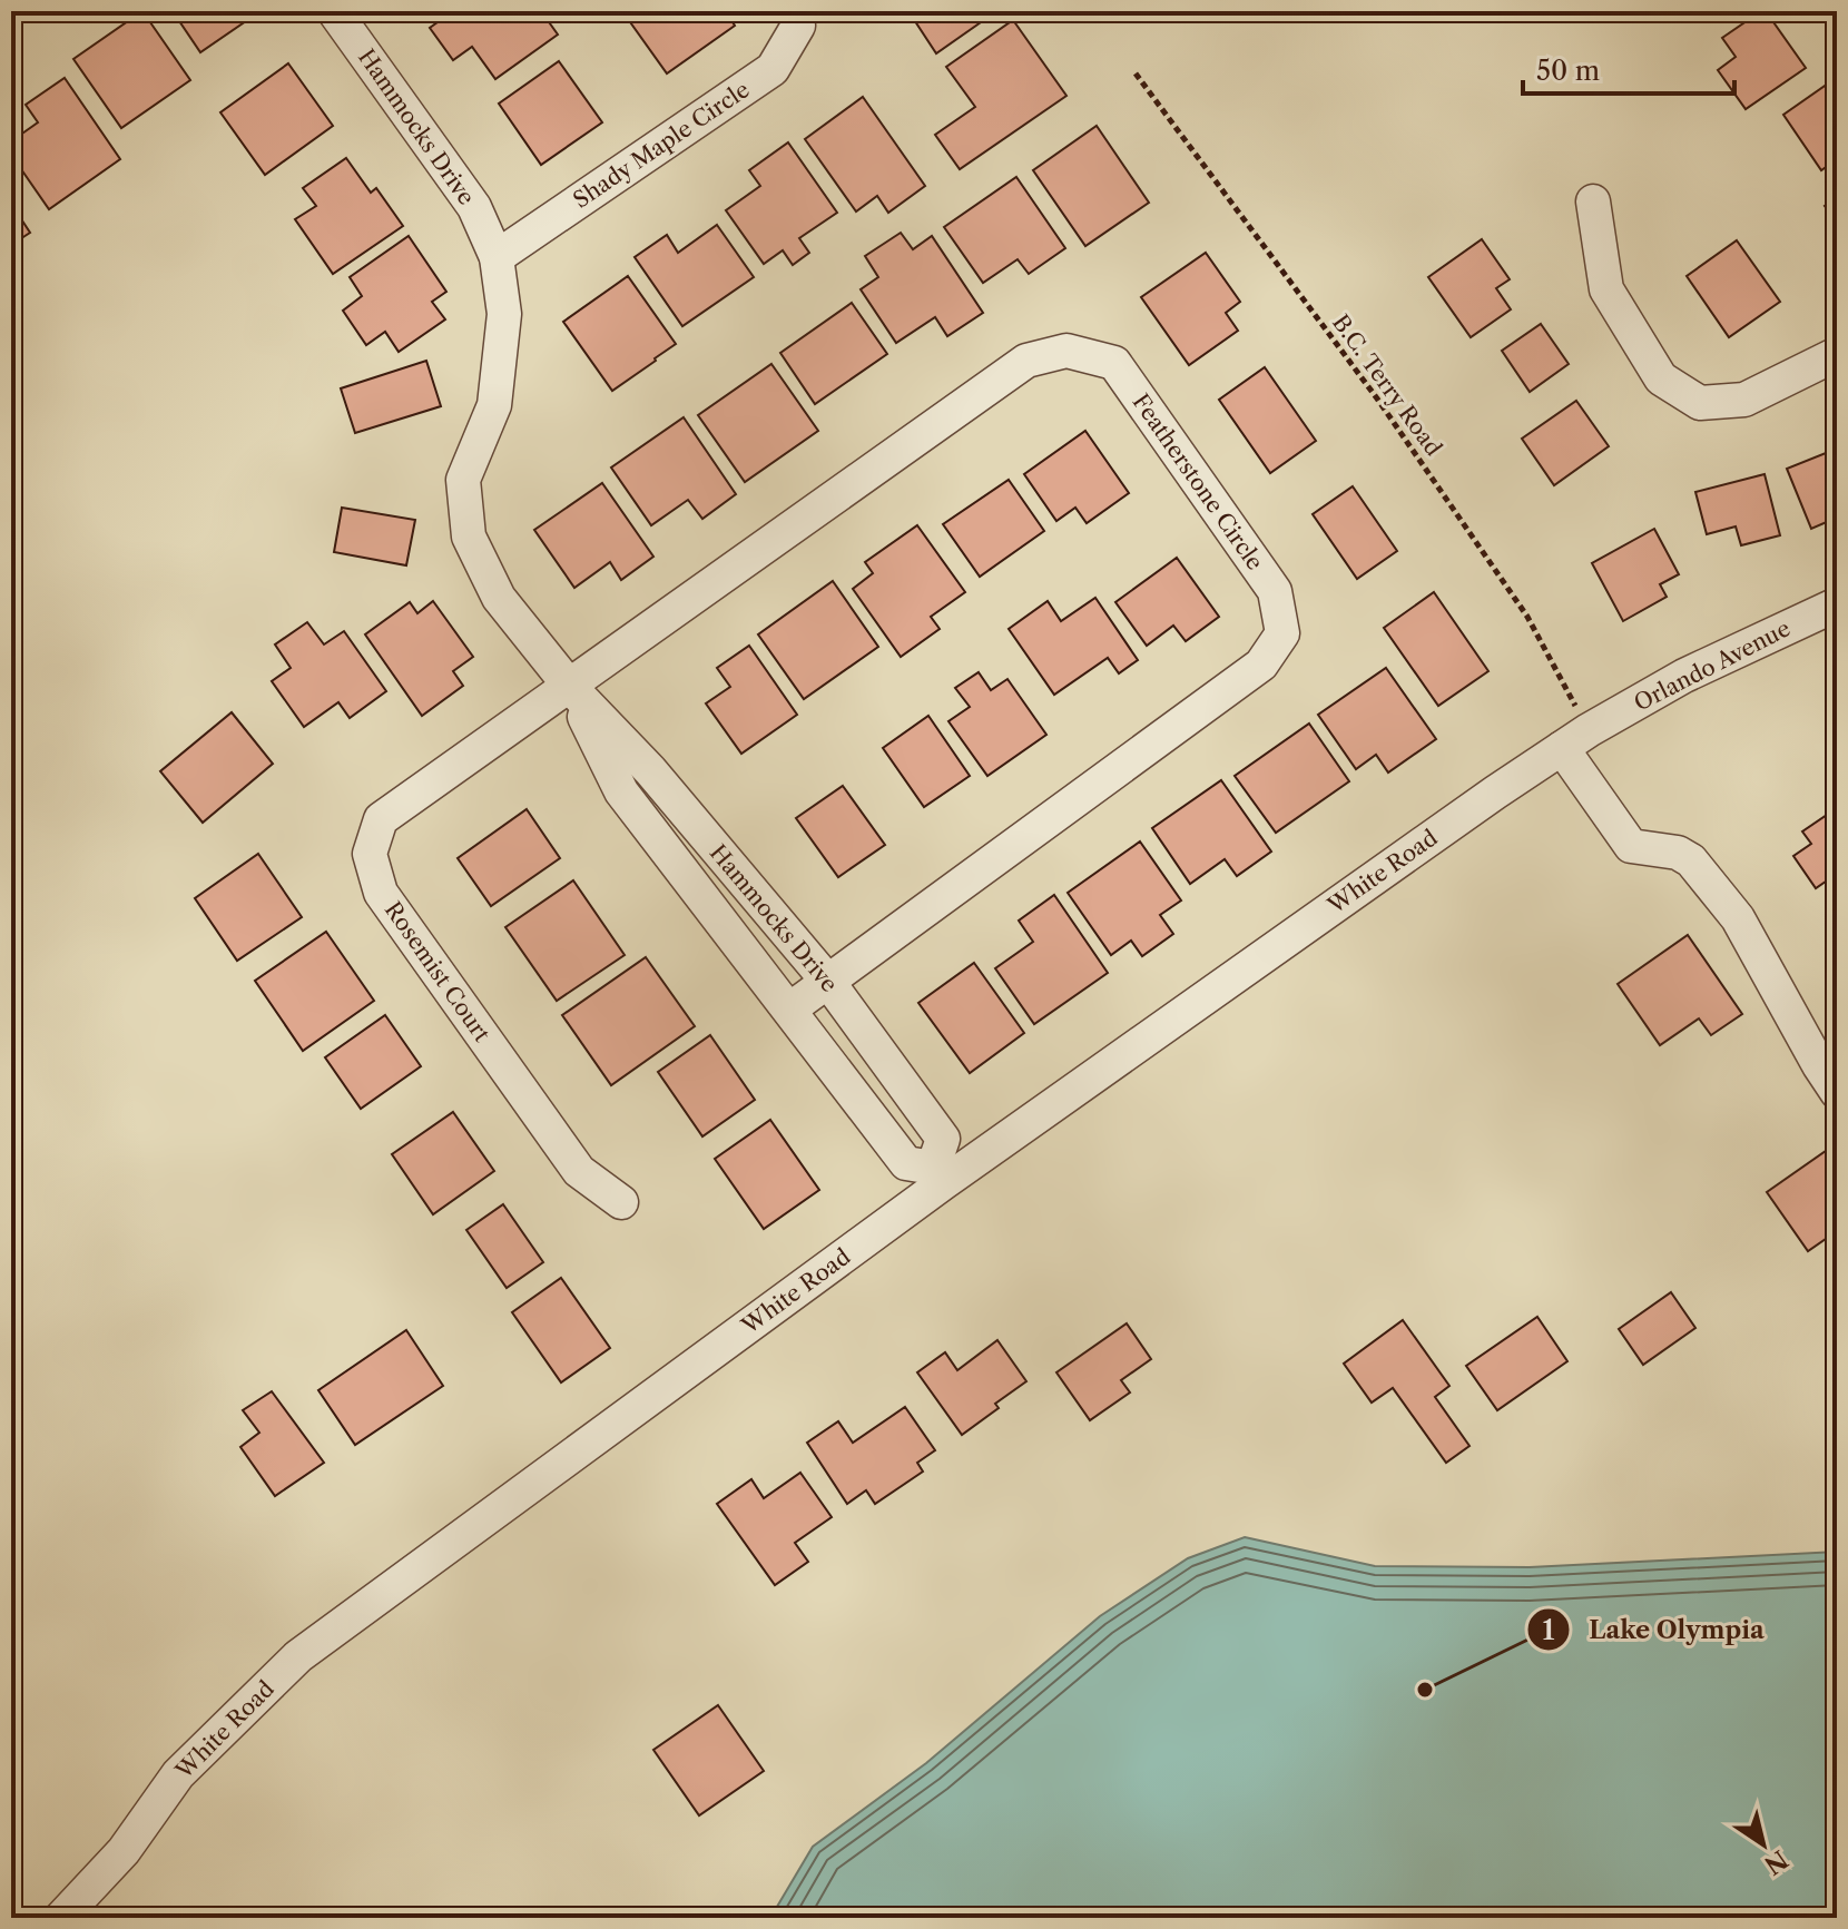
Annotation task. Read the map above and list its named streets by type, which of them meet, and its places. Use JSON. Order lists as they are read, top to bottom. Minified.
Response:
{"streets":{"street":["Hammocks Drive","Shady Maple Circle","Featherstone Circle","Orlando Avenue","White Road","Rosemist Court"],"path":["B.C. Terry Road"]},"crossings":[["Hammocks Drive","Shady Maple Circle"],["Hammocks Drive","Featherstone Circle"],["Hammocks Drive","White Road"],["Hammocks Drive","Rosemist Court"],["B.C. Terry Road","Orlando Avenue"],["B.C. Terry Road","White Road"],["Featherstone Circle","Rosemist Court"],["Orlando Avenue","White Road"]],"places":["Lake Olympia"],"scale_bar":"50 m","north":"bottom right"}
